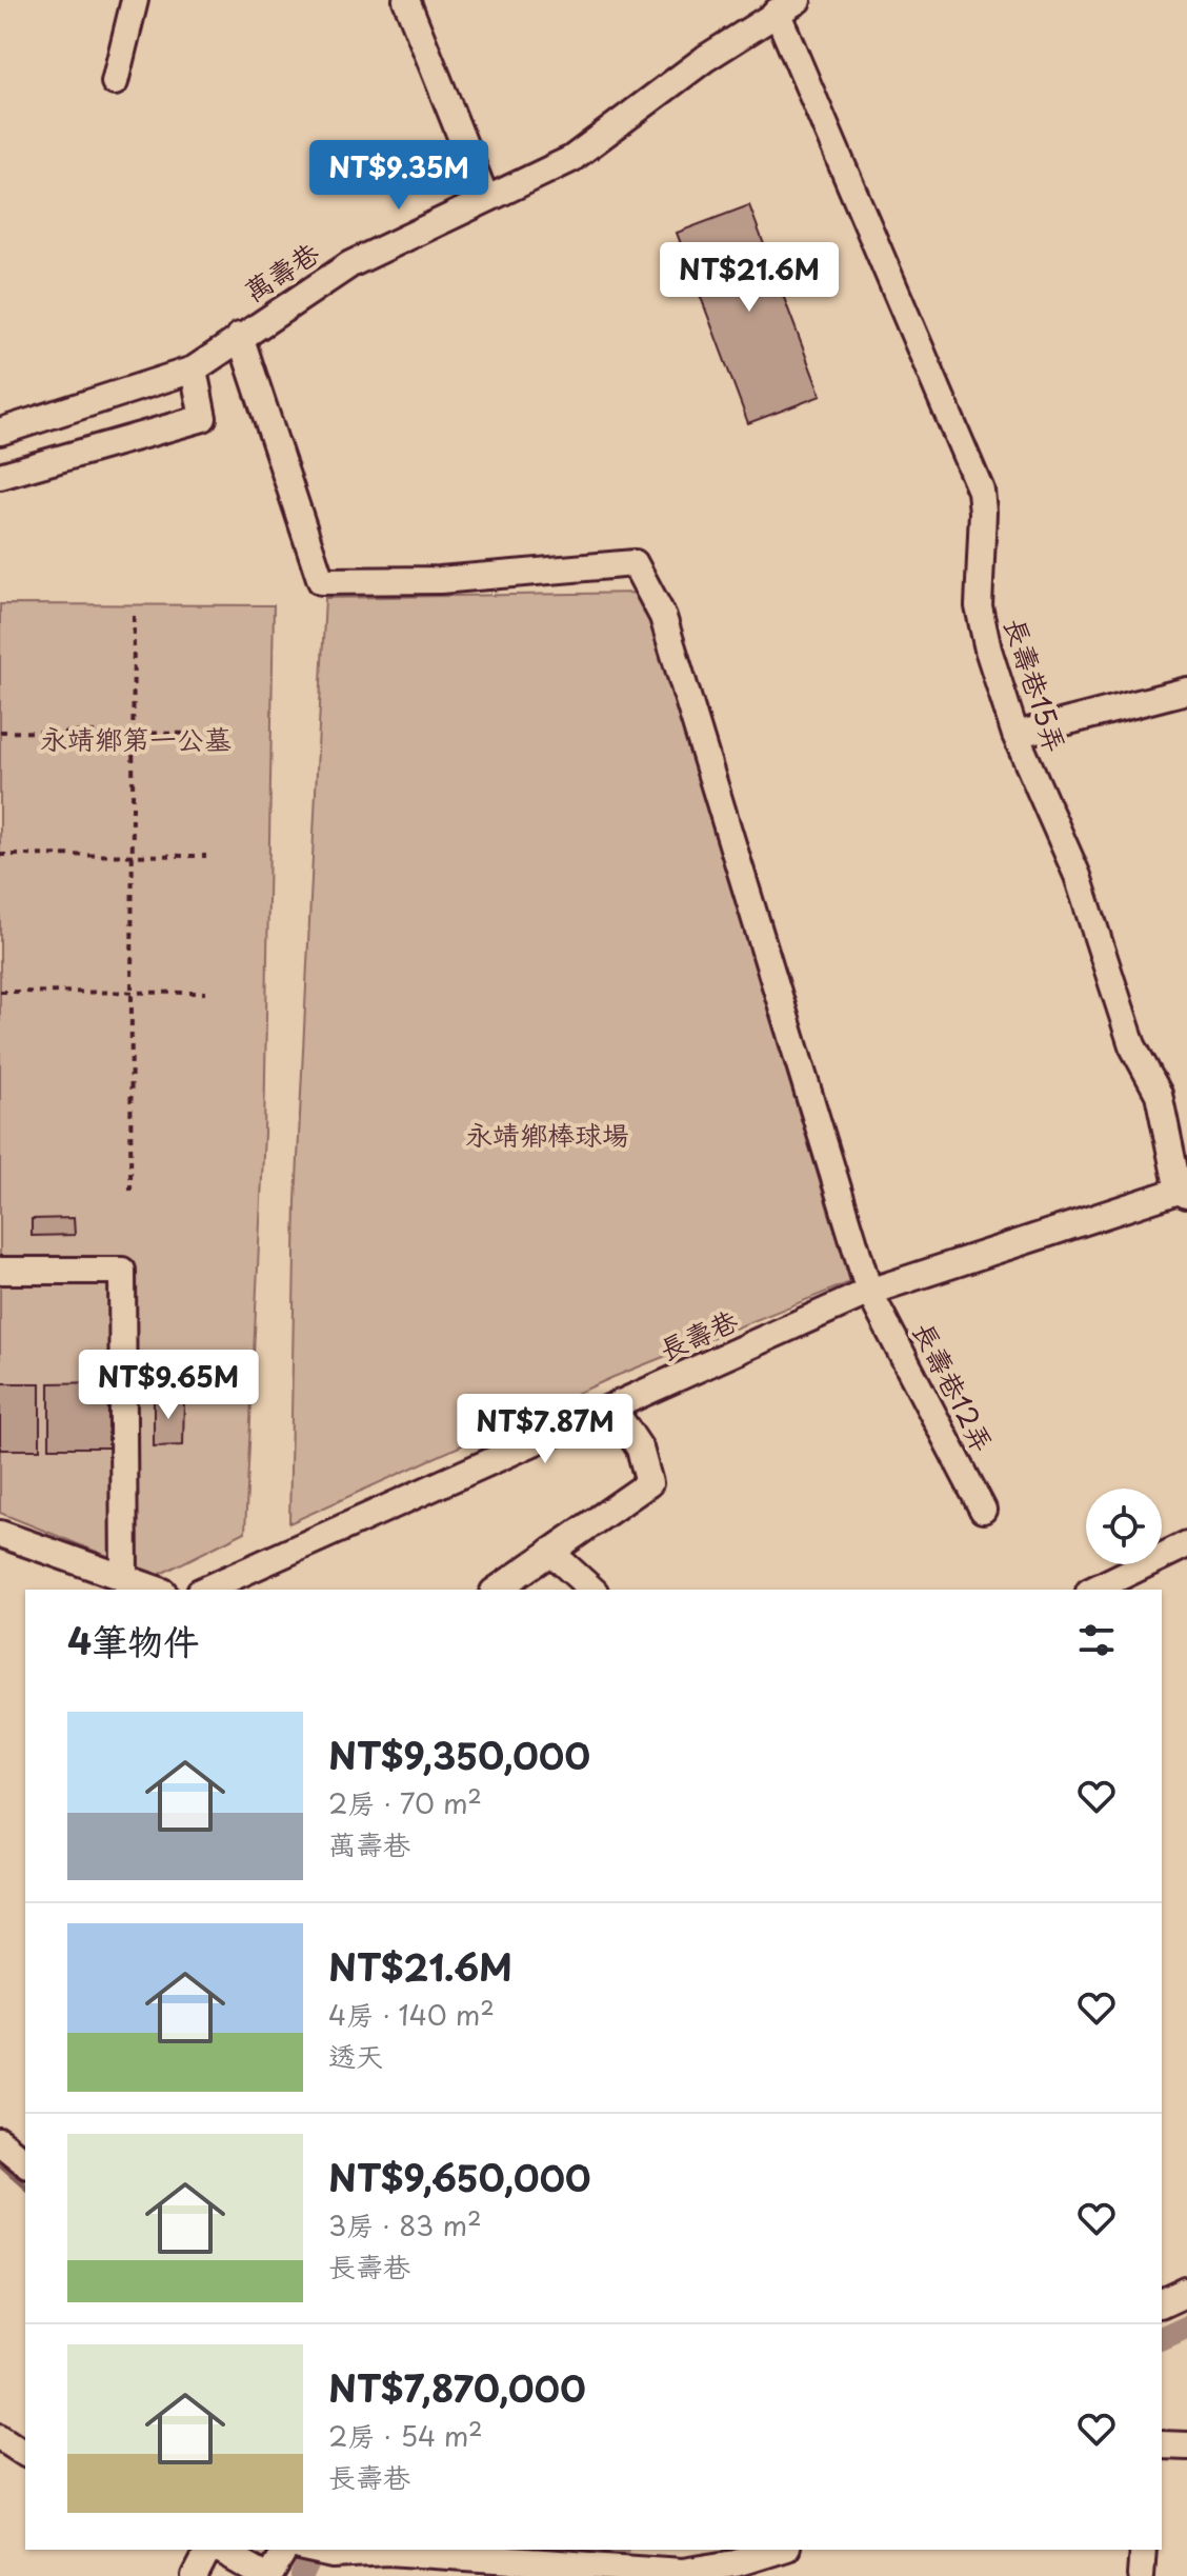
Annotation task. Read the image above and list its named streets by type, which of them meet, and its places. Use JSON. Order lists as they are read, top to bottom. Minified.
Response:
{"streets":{"street":["萬壽巷","長壽巷15弄","長壽巷","長壽巷12弄"]},"crossings":[["萬壽巷","長壽巷15弄"],["萬壽巷","長壽巷12弄"],["長壽巷15弄","長壽巷"],["長壽巷","長壽巷12弄"]],"parks":["永靖鄉第一公墓","永靖鄉棒球場"],"page":{"price":["NT$9.35M","NT$21.6M","NT$9.65M","NT$7.87M"],"heading":"4筆物件","list":[{"name":"NT$9,350,000","note":"2房 · 70 m² · 萬壽巷"},{"name":"NT$21.6M","note":"4房 · 140 m² · 透天"},{"name":"NT$9,650,000","note":"3房 · 83 m² · 長壽巷"},{"name":"NT$7,870,000","note":"2房 · 54 m² · 長壽巷"}]}}
